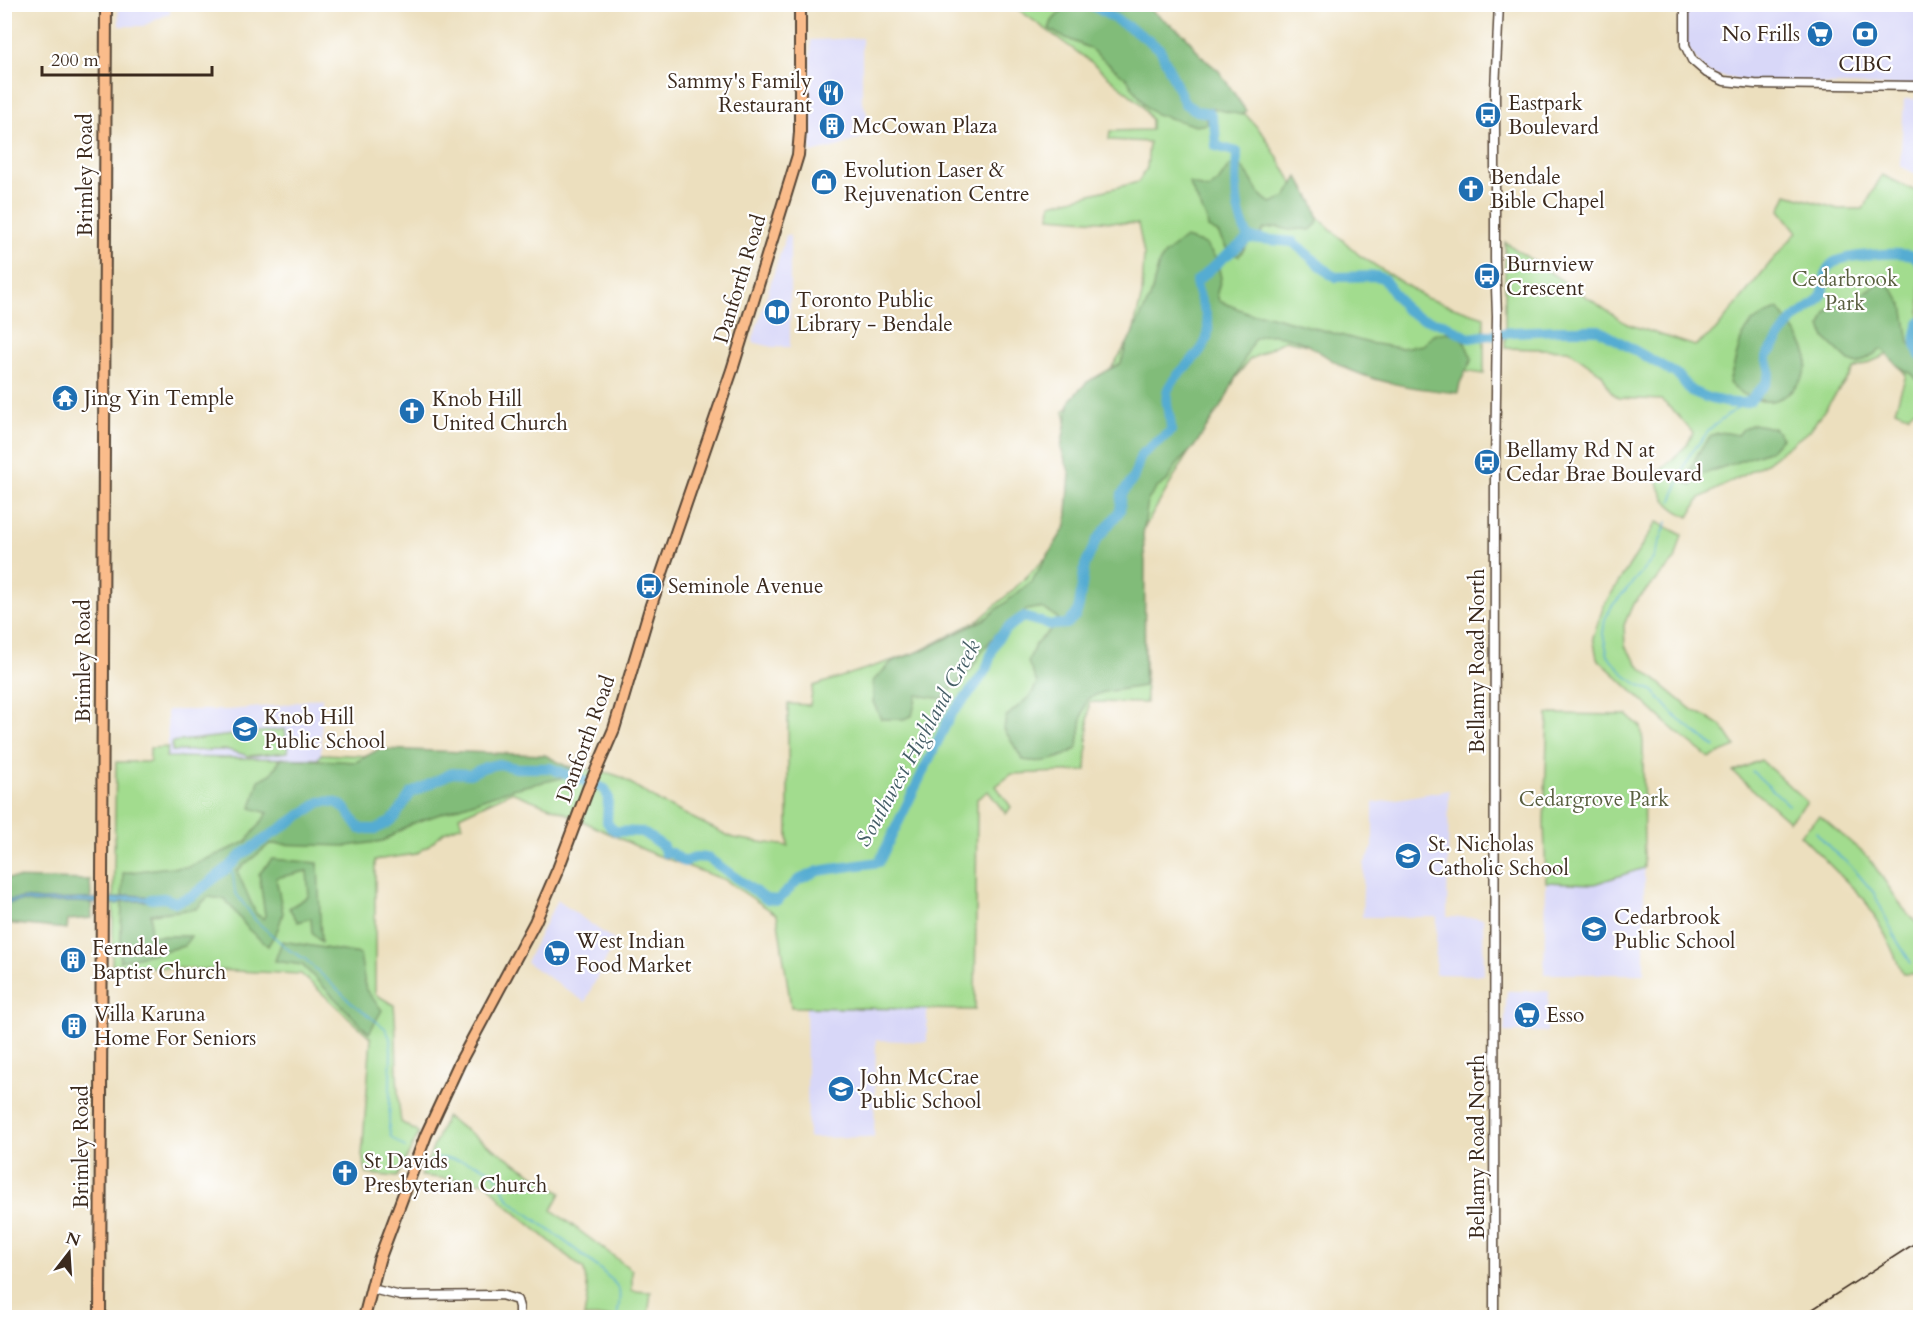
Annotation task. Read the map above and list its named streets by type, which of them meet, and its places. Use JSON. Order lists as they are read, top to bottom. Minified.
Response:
{"streets":{"main road":["Brimley Road","Danforth Road"],"street":["Bellamy Road North"]},"water":["Southwest Highland Creek"],"parks":["Cedarbrook Park","Cedargrove Park"],"places":{"supermarket":["No Frills","West Indian Food Market","Esso"],"bank":["CIBC"],"restaurant":["Sammy's Family Restaurant"],"bus stop":["Eastpark Boulevard","Burnview Crescent","Bellamy Rd N at Cedar Brae Boulevard","Seminole Avenue"],"building":["McCowan Plaza","Ferndale Baptist Church","Villa Karuna Home For Seniors"],"shop":["Evolution Laser & Rejuvenation Centre"],"church":["Bendale Bible Chapel","Knob Hill United Church","St Davids Presbyterian Church"],"library":["Toronto Public Library - Bendale"],"temple":["Jing Yin Temple"],"school or university":["Knob Hill Public School","St. Nicholas Catholic School","Cedarbrook Public School","John McCrae Public School"]},"scale_bar":"200 m","north":"top"}
